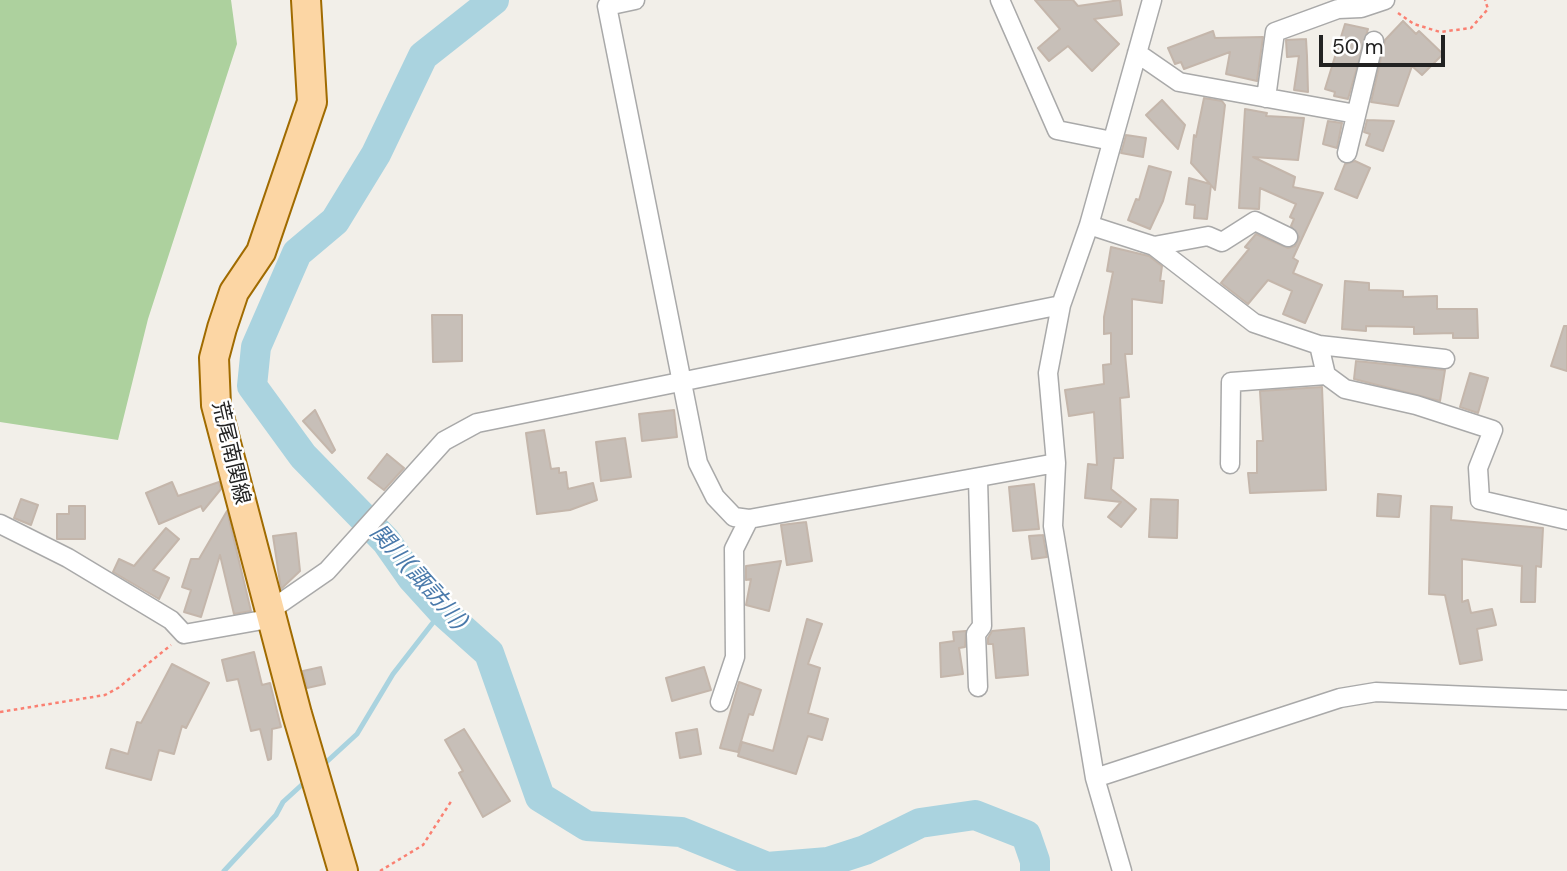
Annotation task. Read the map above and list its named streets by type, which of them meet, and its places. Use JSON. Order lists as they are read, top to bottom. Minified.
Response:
{"streets":{"main road":["荒尾南関線"]},"water":["関川(諏訪川)"],"scale_bar":"50 m"}
